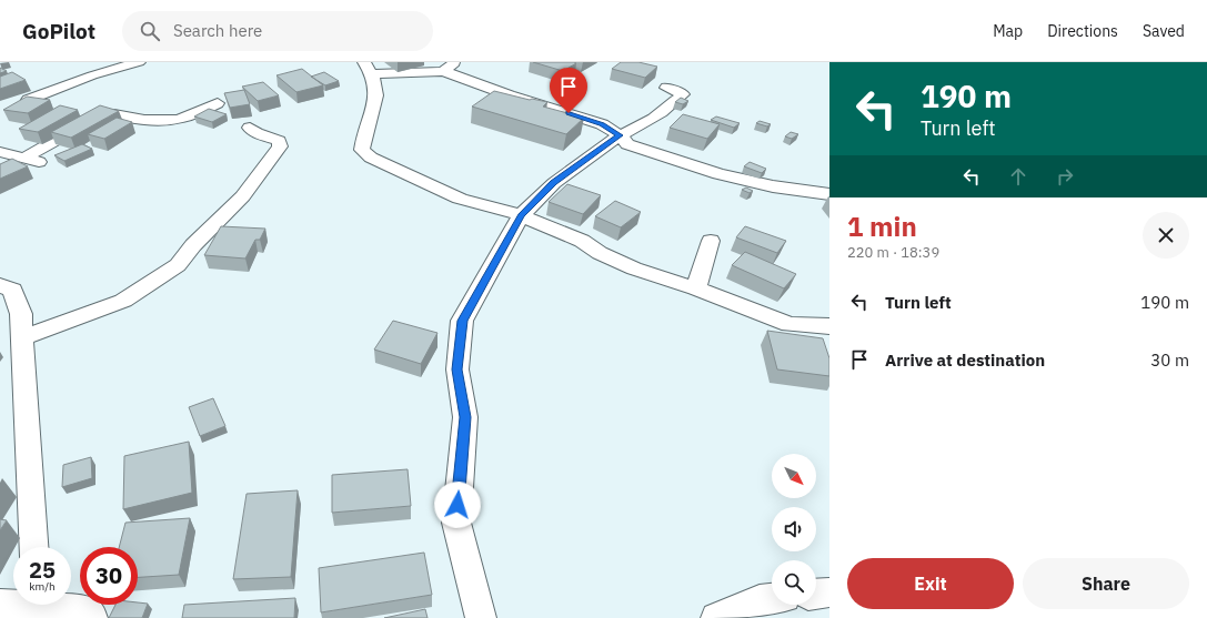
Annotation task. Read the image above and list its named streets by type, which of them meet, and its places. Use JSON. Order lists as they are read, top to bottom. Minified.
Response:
{"north":"bottom right","page":{"header":"GoPilot","search":"Search here","nav":["Map","Directions","Saved"],"turn":["190 m","Turn left"],"heading":["1 min","220 m · 18:39"],"list":[{"name":"Turn left","value":"190 m"},{"name":"Arrive at destination","value":"30 m"}],"speed":"25 km/h","limit":"30","buttons":["Exit","Share"]}}
